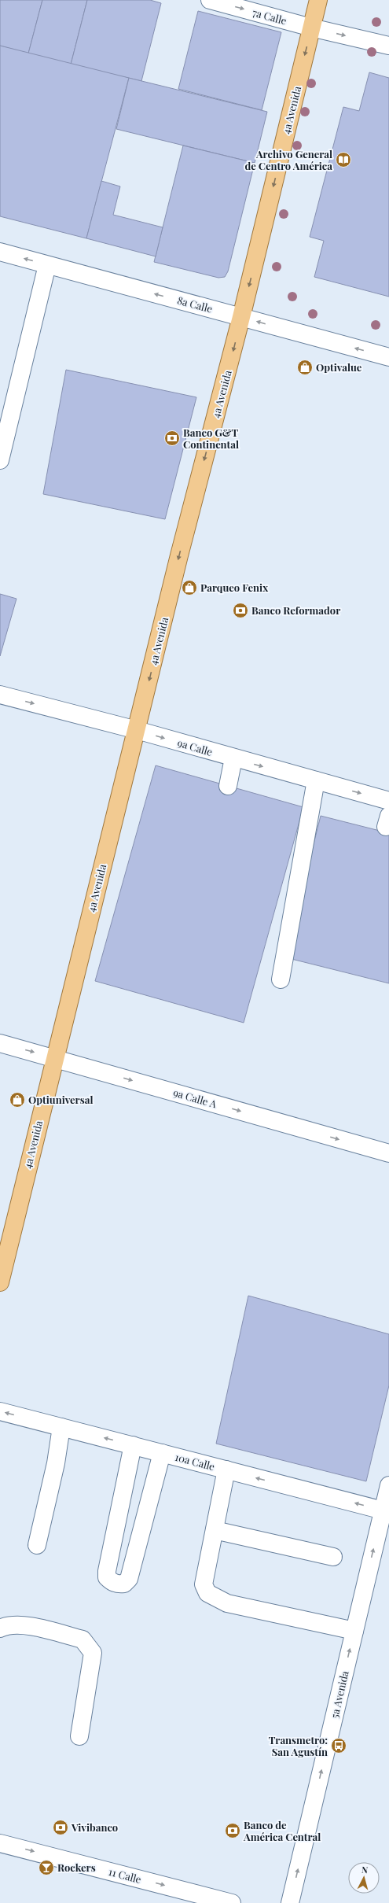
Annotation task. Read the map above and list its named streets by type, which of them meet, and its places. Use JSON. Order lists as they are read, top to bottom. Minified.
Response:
{"streets":{"main road":["4a Avenida"],"street":["7a Calle","8a Calle","9a Calle","9a Calle A","10a Calle","5a Avenida","11 Calle"]},"crossings":[["7a Calle","4a Avenida"],["4a Avenida","8a Calle"],["4a Avenida","9a Calle"],["4a Avenida","9a Calle A"],["10a Calle","5a Avenida"]],"one_way":["7a Calle","4a Avenida","8a Calle","9a Calle","9a Calle A","5a Avenida","11 Calle"],"places":{"library":["Archivo General de Centro América"],"shop":["Optivalue","Parqueo Fenix","Optiuniversal"],"bank":["Banco G&T Continental","Banco Reformador","Vivibanco","Banco de América Central"],"bus stop":["Transmetro: San Agustín"],"bar":["Rockers"]},"north":"top"}
